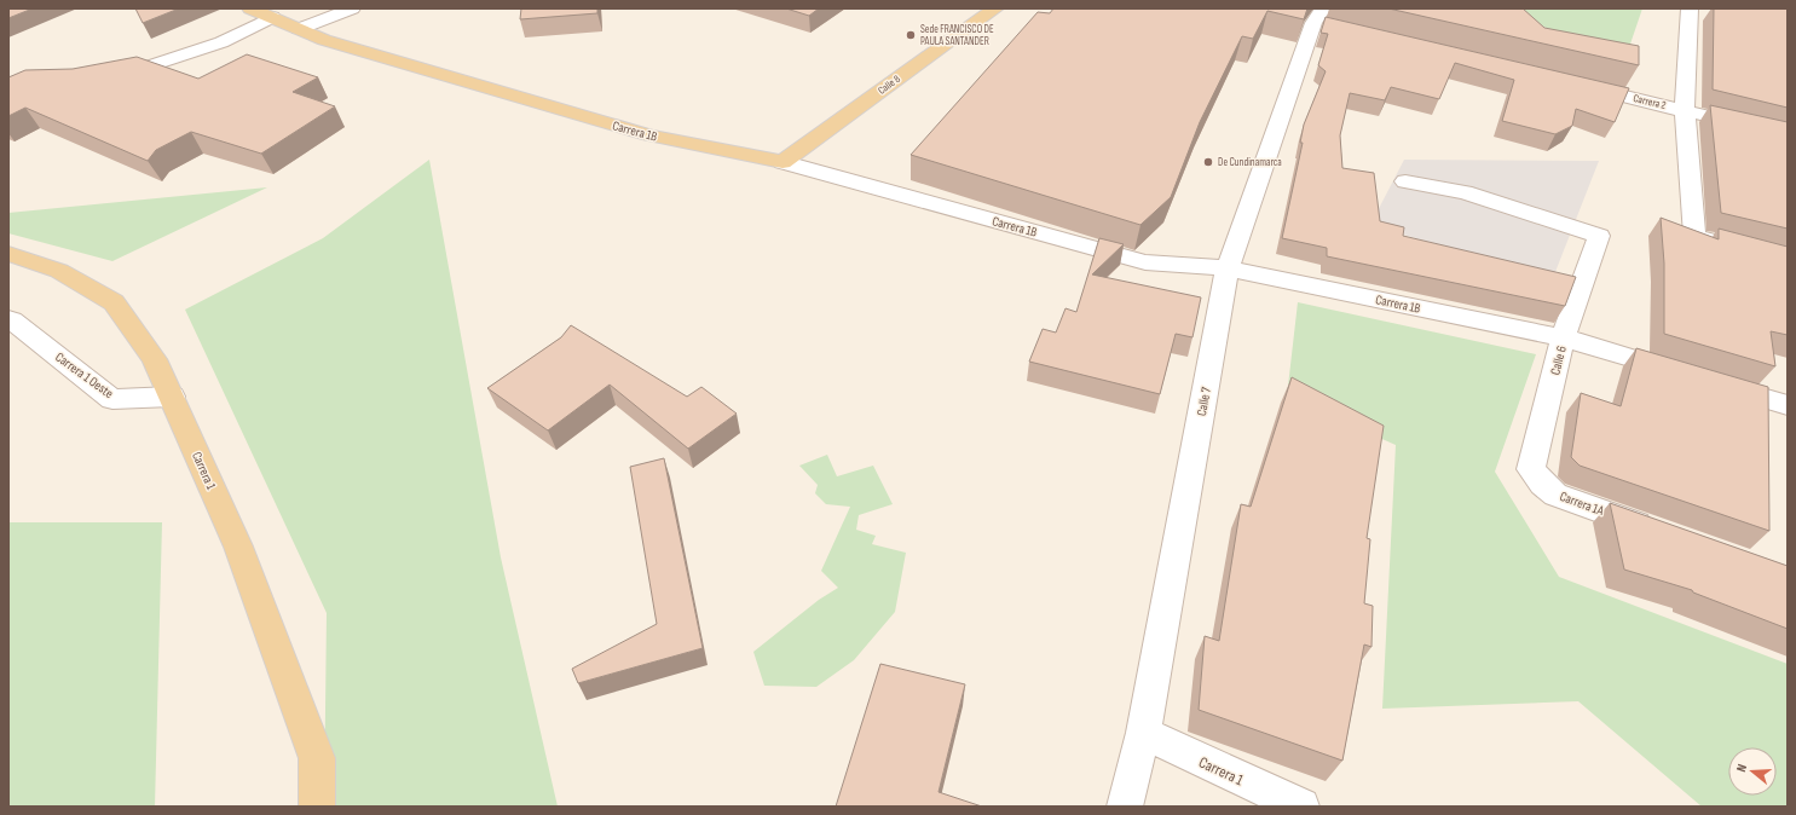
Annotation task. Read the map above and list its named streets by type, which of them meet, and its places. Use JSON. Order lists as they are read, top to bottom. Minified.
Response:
{"streets":{"main road":["Calle 8","Carrera 1B","Carrera 1"],"street":["Carrera 2","Calle 6","Carrera 1 Oeste","Calle 7","Carrera 1A"]},"crossings":[["Calle 8","Carrera 1B"],["Carrera 1B","Calle 6"],["Carrera 1B","Calle 7"],["Calle 6","Carrera 1A"],["Carrera 1 Oeste","Carrera 1"],["Calle 7","Carrera 1"]],"places":["Sede FRANCISCO DE PAULA SANTANDER","De Cundinamarca"],"north":"left"}
